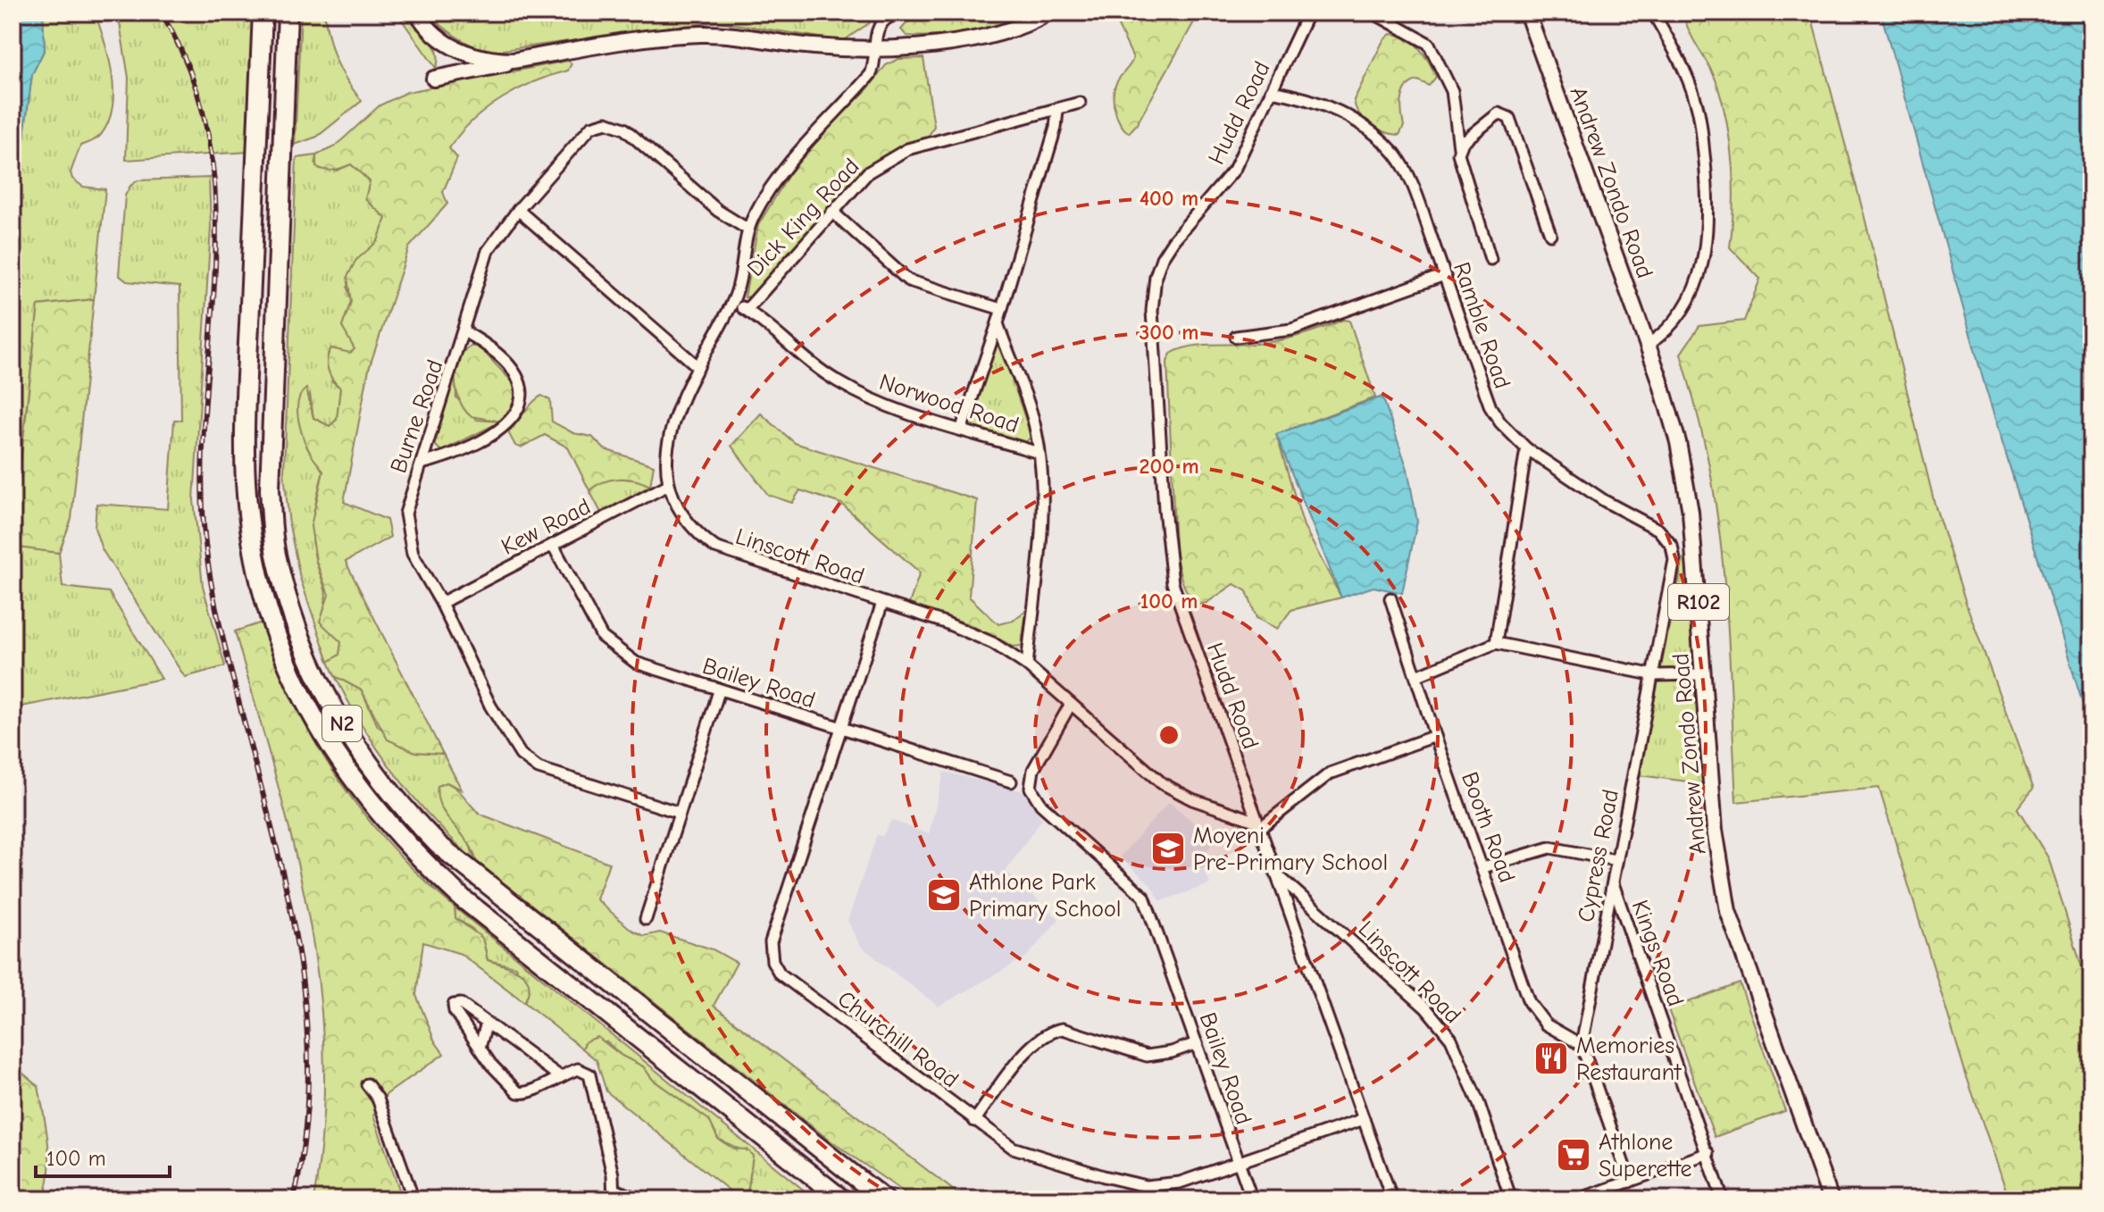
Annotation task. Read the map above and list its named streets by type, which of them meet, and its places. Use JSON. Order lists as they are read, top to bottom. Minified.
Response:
{"streets":{"highway":["N2"],"main road":["Andrew Zondo Road","R102"],"street":["Hudd Road","Dick King Road","Ramble Road","Norwood Road","Burne Road","Kew Road","Linscott Road","Bailey Road","Booth Road","Cypress Road","Kings Road","Churchill Road"]},"crossings":[["Hudd Road","Ramble Road"],["Hudd Road","Linscott Road"],["Hudd Road","Churchill Road"],["Dick King Road","Norwood Road"],["Ramble Road","Cypress Road"],["Norwood Road","Linscott Road"],["Burne Road","Kew Road"],["Burne Road","Linscott Road"],["Kew Road","Linscott Road"],["Kew Road","Bailey Road"],["Linscott Road","Bailey Road"],["Linscott Road","Churchill Road"],["Bailey Road","Churchill Road"],["Booth Road","Cypress Road"],["Cypress Road","Kings Road"]],"places":{"school or university":["Moyeni Pre-Primary School","Athlone Park Primary School"],"restaurant":["Memories Restaurant"],"supermarket":["Athlone Superette"]},"scale_bar":"100 m","rings":["400 m","300 m","200 m","100 m"]}
